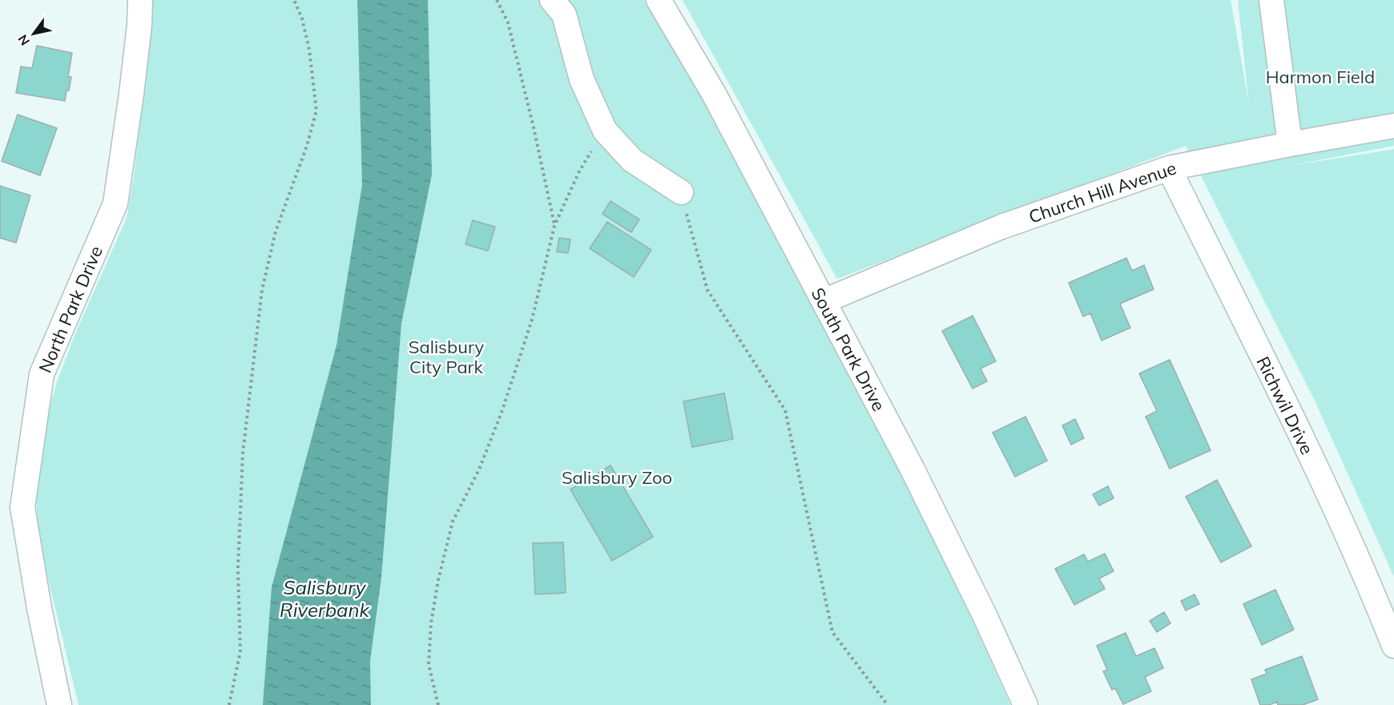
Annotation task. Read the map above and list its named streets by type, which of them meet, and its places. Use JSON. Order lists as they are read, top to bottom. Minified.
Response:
{"streets":{"street":["Church Hill Avenue","North Park Drive","South Park Drive","Richwil Drive"]},"crossings":[["Church Hill Avenue","South Park Drive"],["Church Hill Avenue","Richwil Drive"]],"water":["Salisbury Riverbank"],"parks":["Harmon Field","Salisbury City Park","Salisbury Zoo"],"north":"bottom left"}
